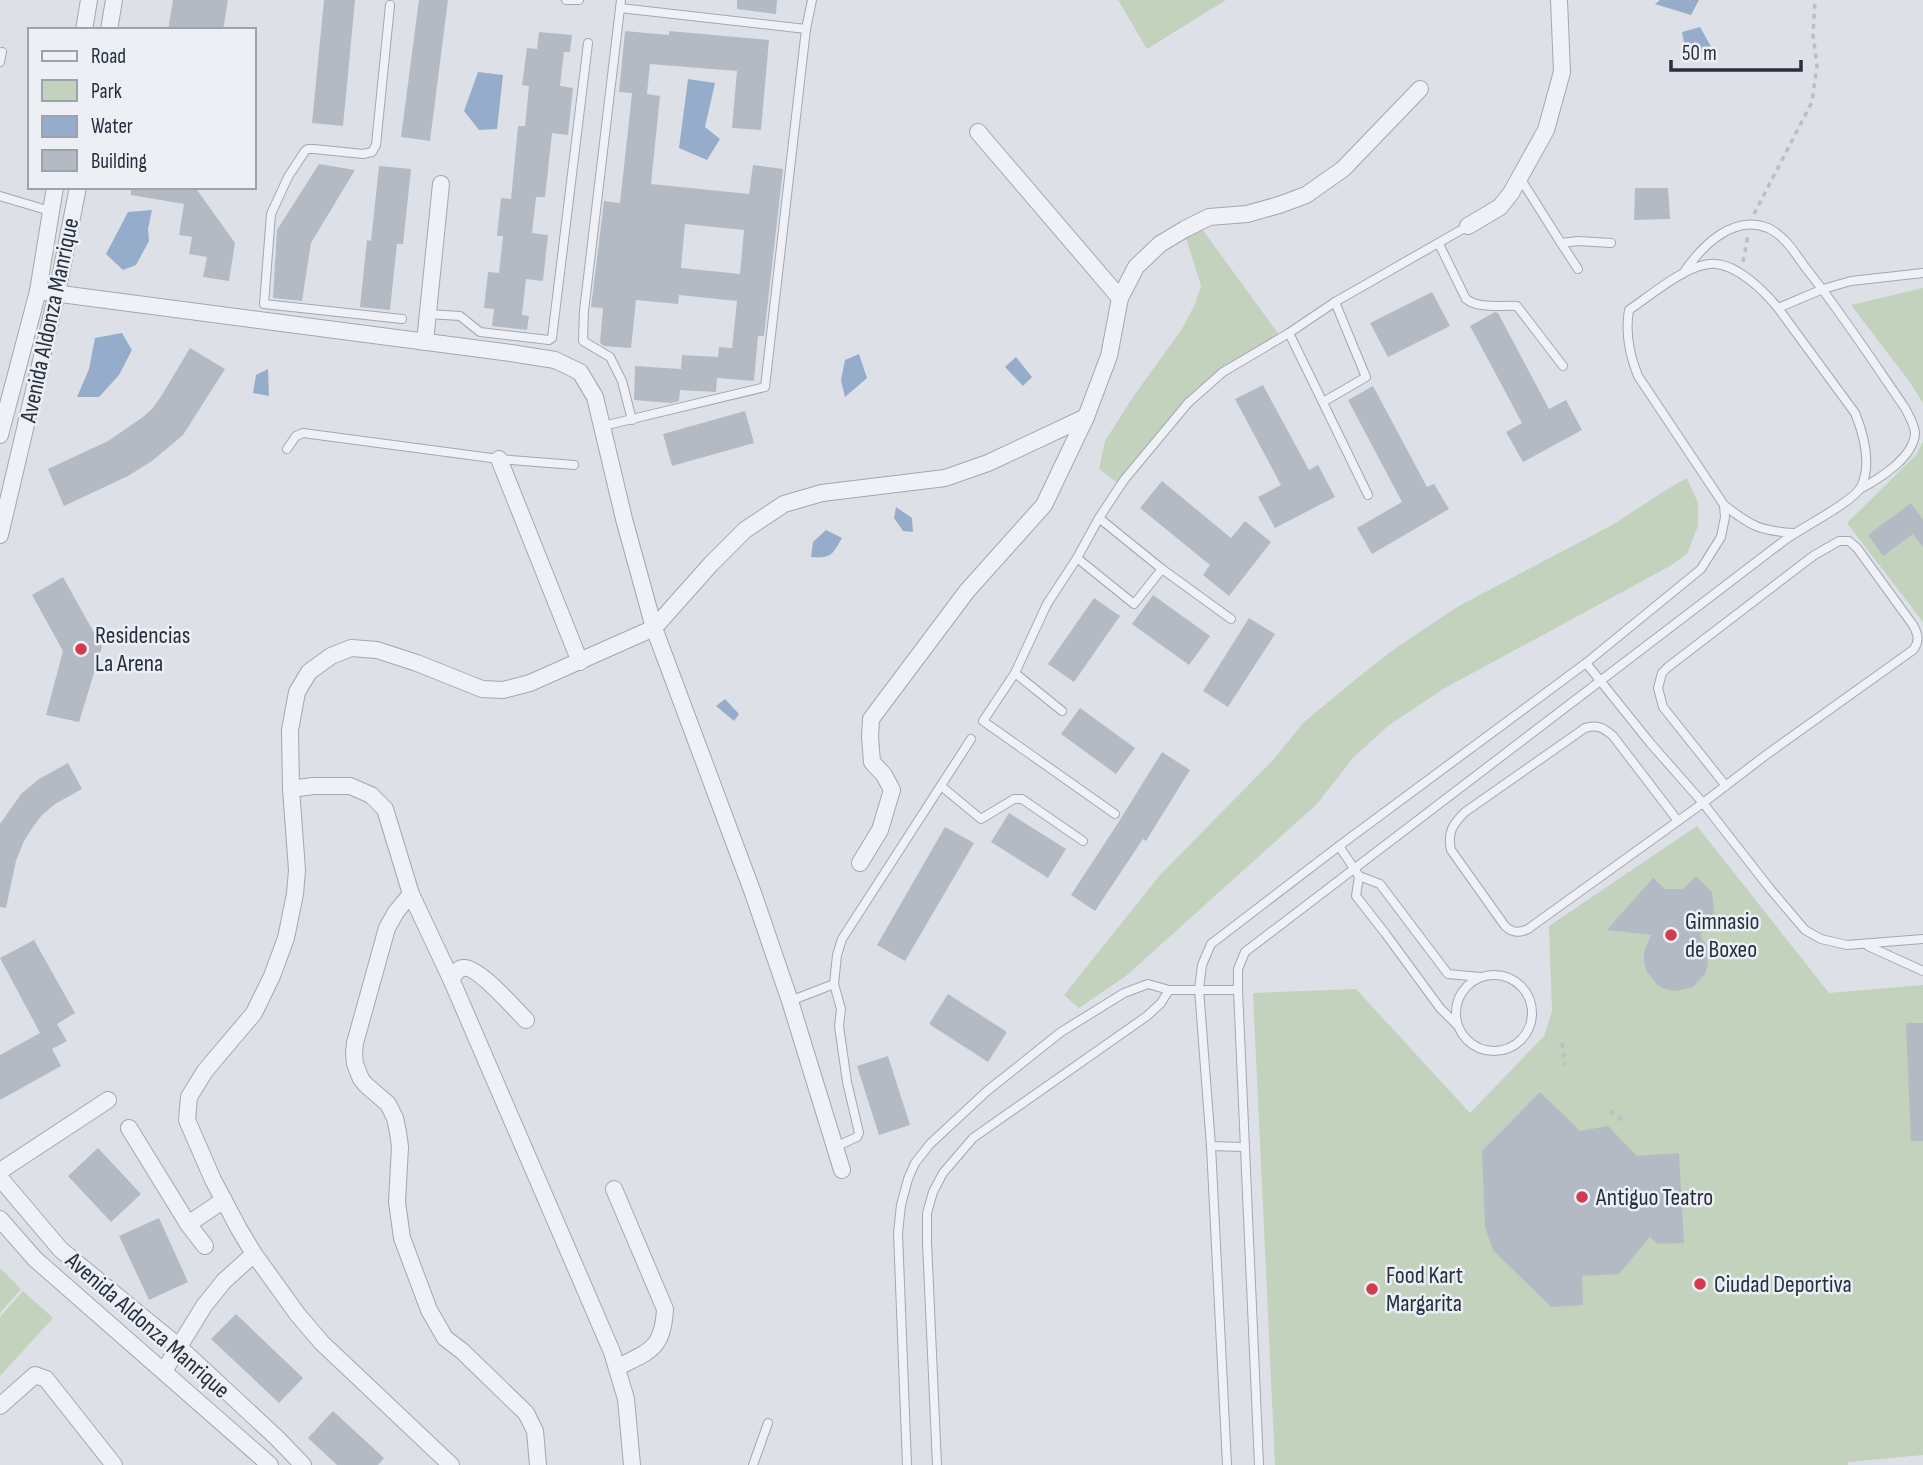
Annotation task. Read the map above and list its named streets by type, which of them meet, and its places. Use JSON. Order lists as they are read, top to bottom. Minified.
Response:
{"streets":{"street":["Avenida Aldonza Manrique"]},"places":["Residencias La Arena","Gimnasio de Boxeo","Antiguo Teatro","Ciudad Deportiva","Food Kart Margarita"],"legend":["Road","Park","Water","Building"],"scale_bar":"50 m"}
